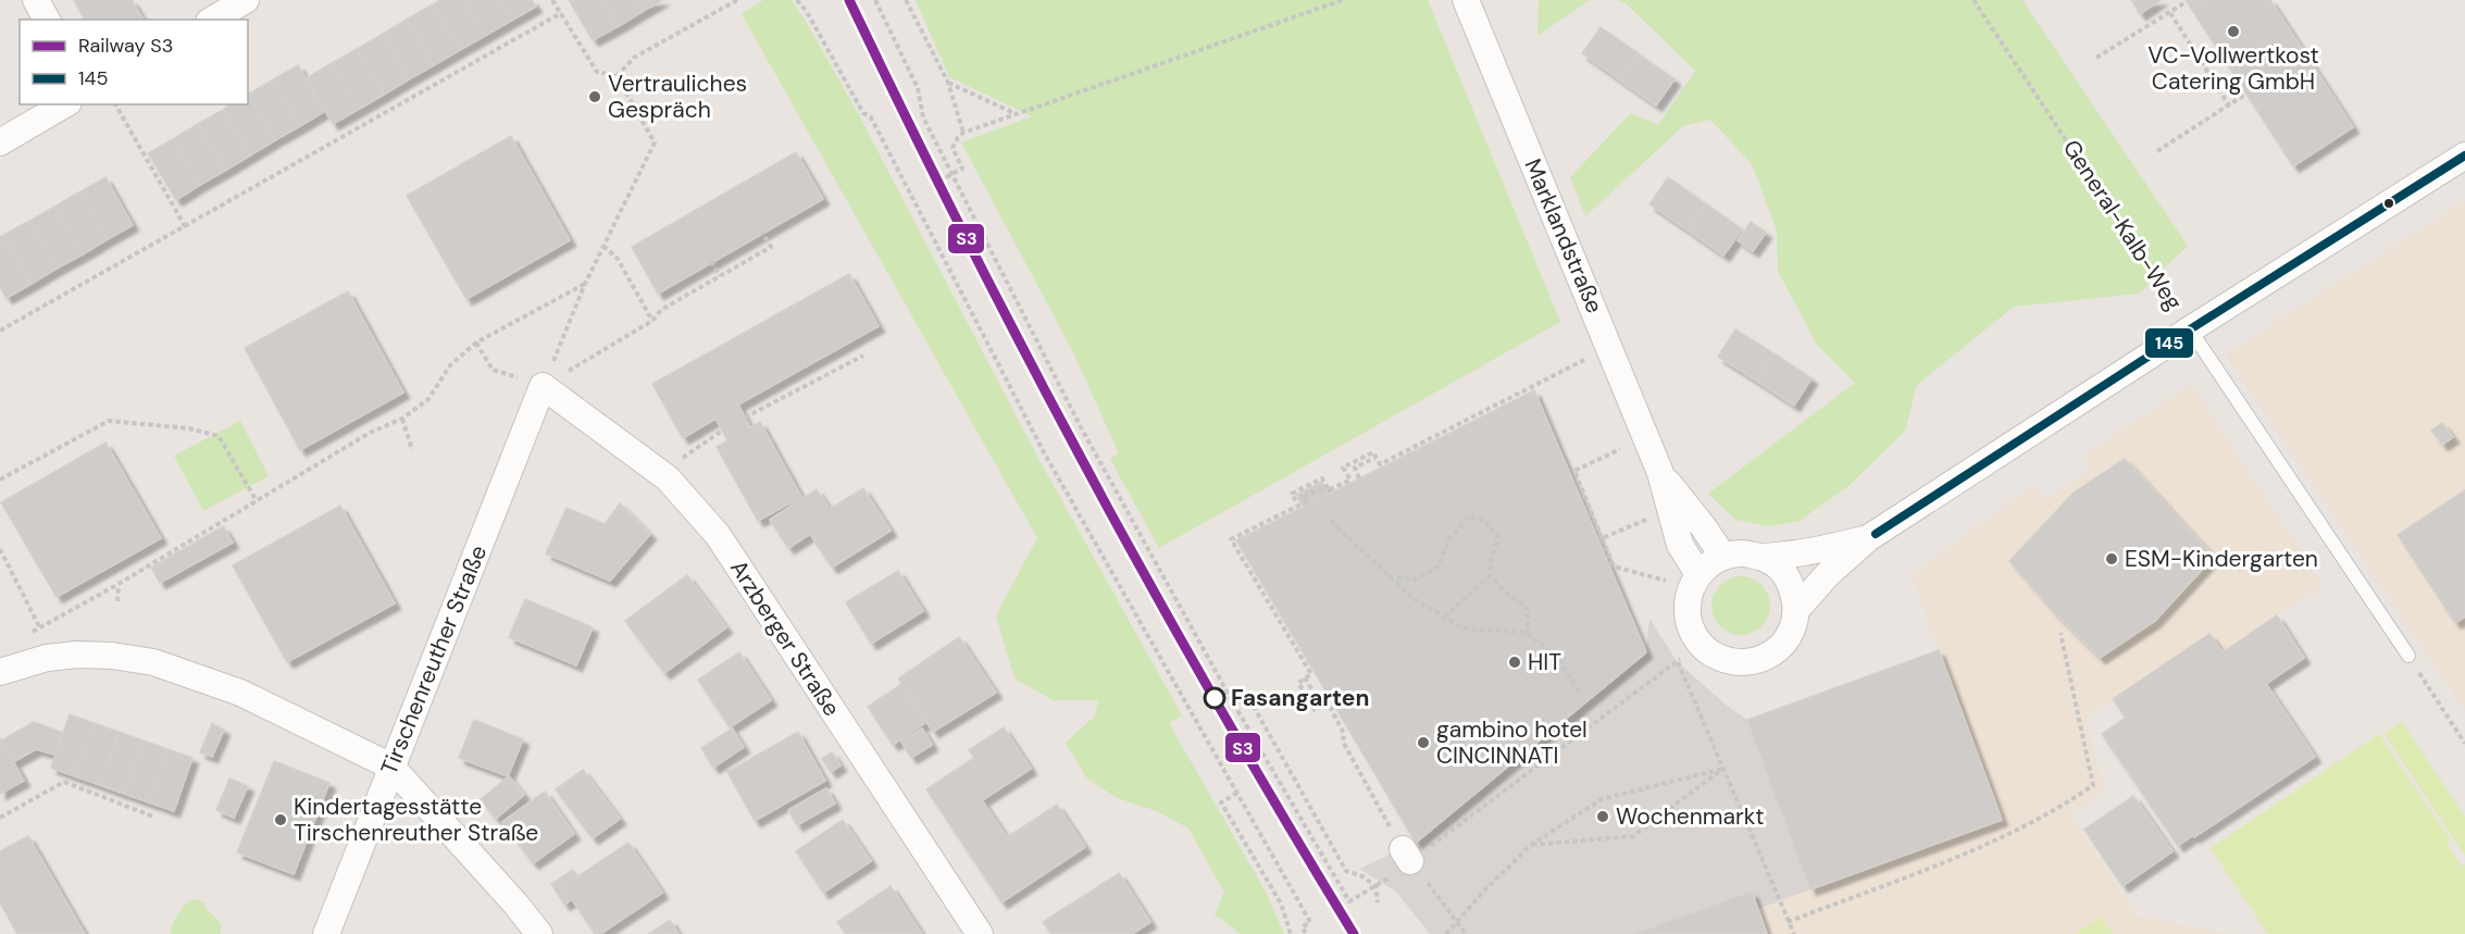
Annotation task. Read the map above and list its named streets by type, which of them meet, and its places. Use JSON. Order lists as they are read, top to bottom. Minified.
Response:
{"streets":{"street":["Marklandstraße","Arzberger Straße","Tirschenreuther Straße"],"lane":["General-Kalb-Weg"]},"crossings":[["Arzberger Straße","Tirschenreuther Straße"]],"places":["VC-Vollwertkost Catering GmbH","Vertrauliches Gespräch","ESM-Kindergarten","HIT","Fasangarten","gambino hotel CINCINNATI","Wochenmarkt","Kindertagesstätte Tirschenreuther Straße"],"lines":["rail line S3","transit line 145"],"legend":["Railway S3","145"]}
